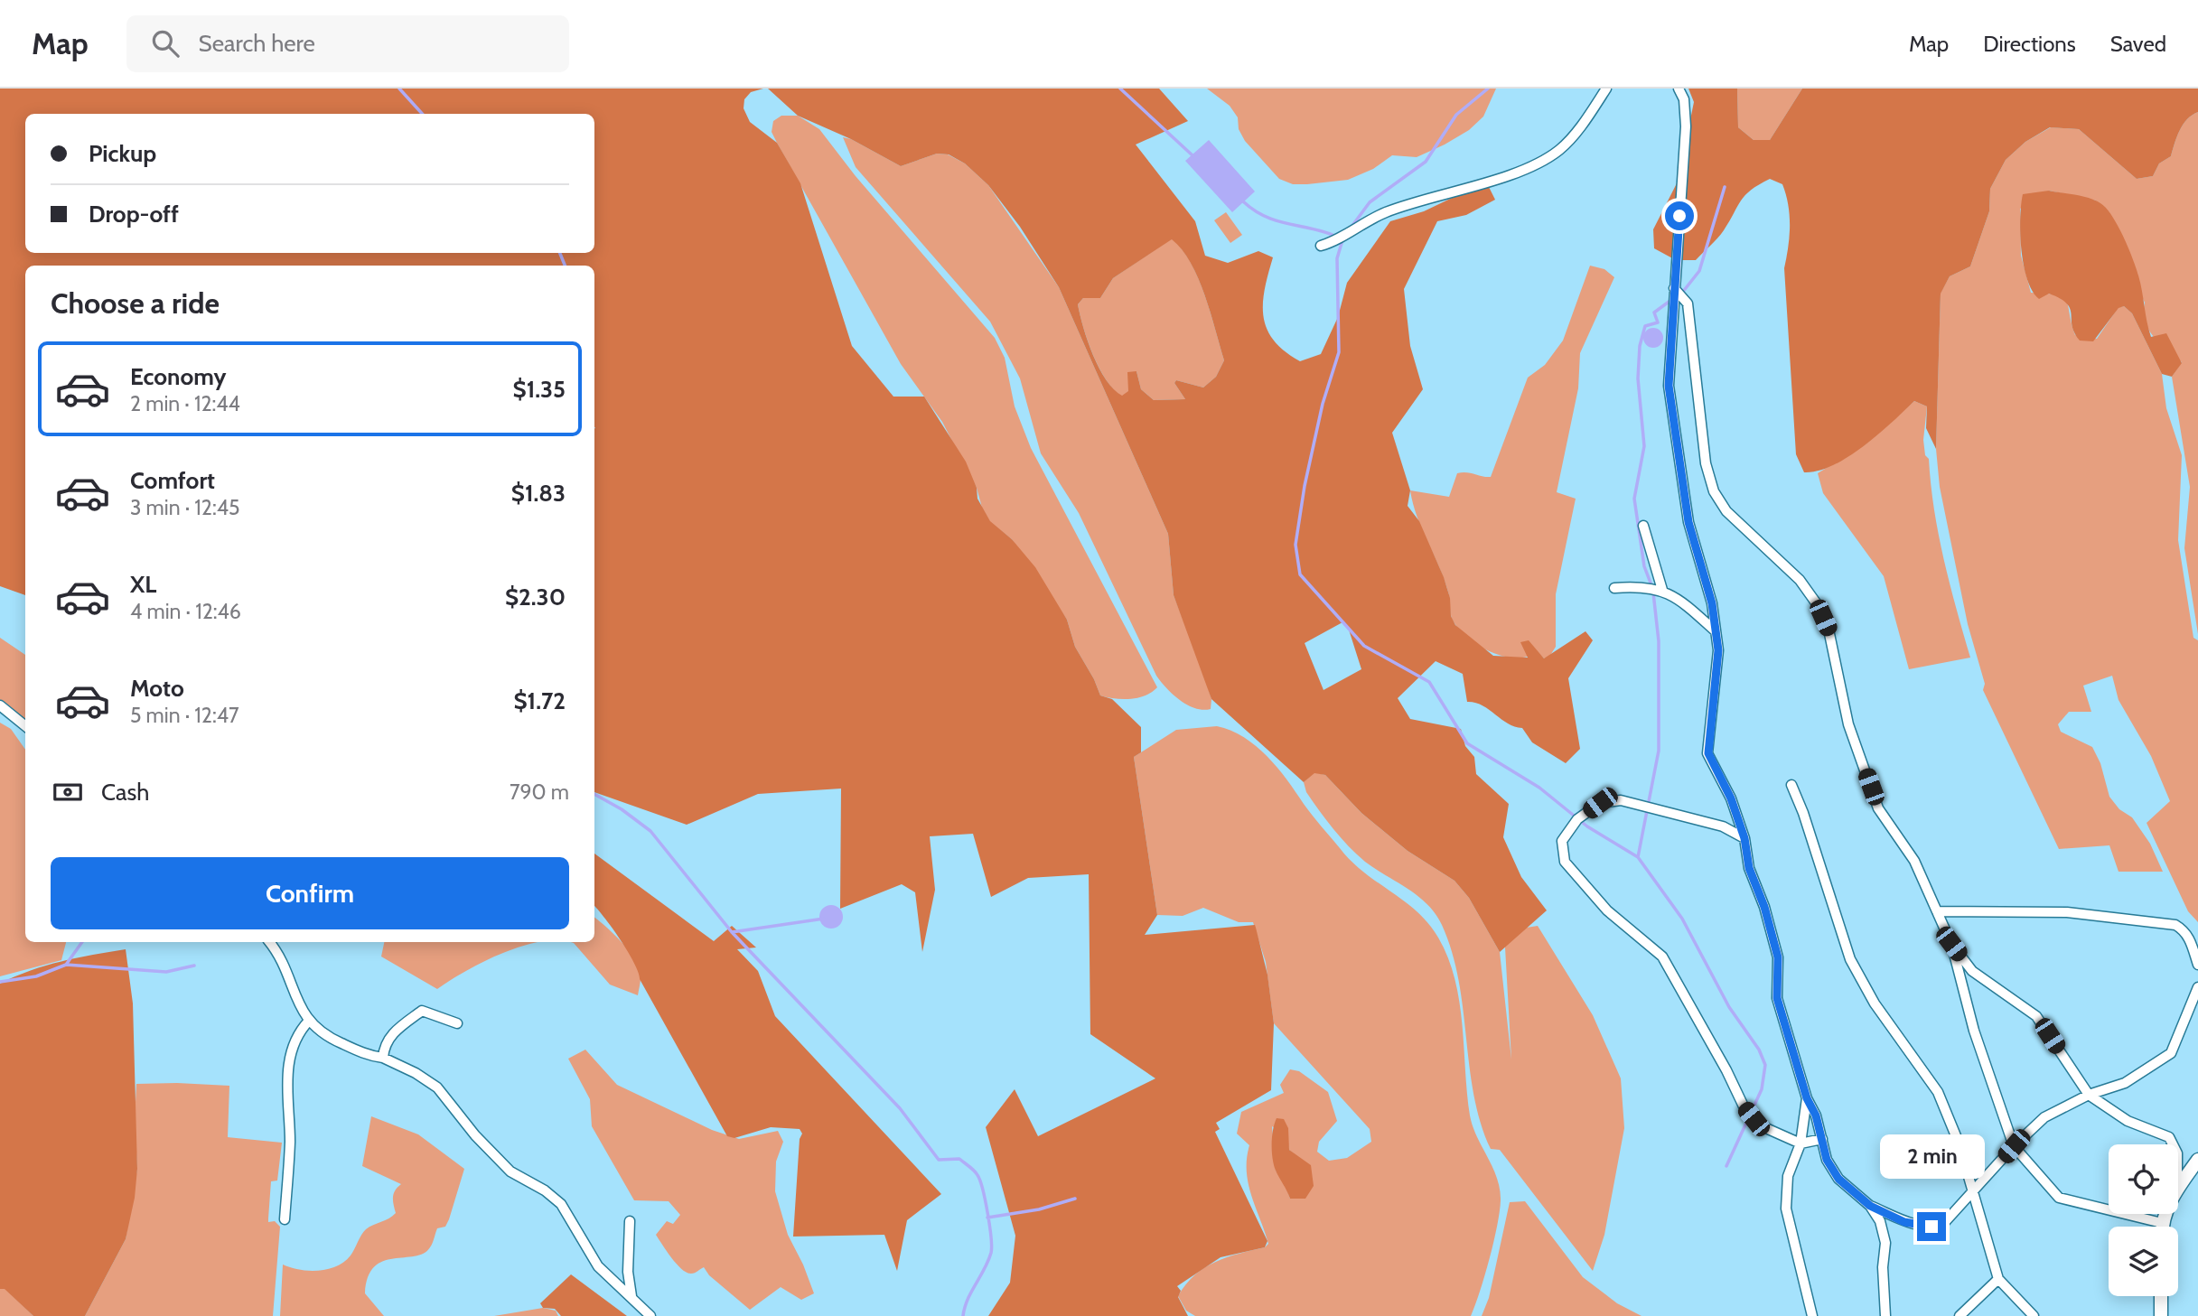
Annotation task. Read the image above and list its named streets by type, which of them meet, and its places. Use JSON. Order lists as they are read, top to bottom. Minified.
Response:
{"page":{"header":"Map","search":"Search here","nav":["Map","Directions","Saved"],"banner":["Pickup","Drop-off"],"heading":"Choose a ride","list":[{"name":"Economy","note":"2 min · 12:44","value":"$1.35"},{"name":"Comfort","note":"3 min · 12:45","value":"$1.83"},{"name":"XL","note":"4 min · 12:46","value":"$2.30"},{"name":"Moto","note":"5 min · 12:47","value":"$1.72"}],"pay":["Cash","790 m"],"buttons":"Confirm","bubble":"2 min"}}
